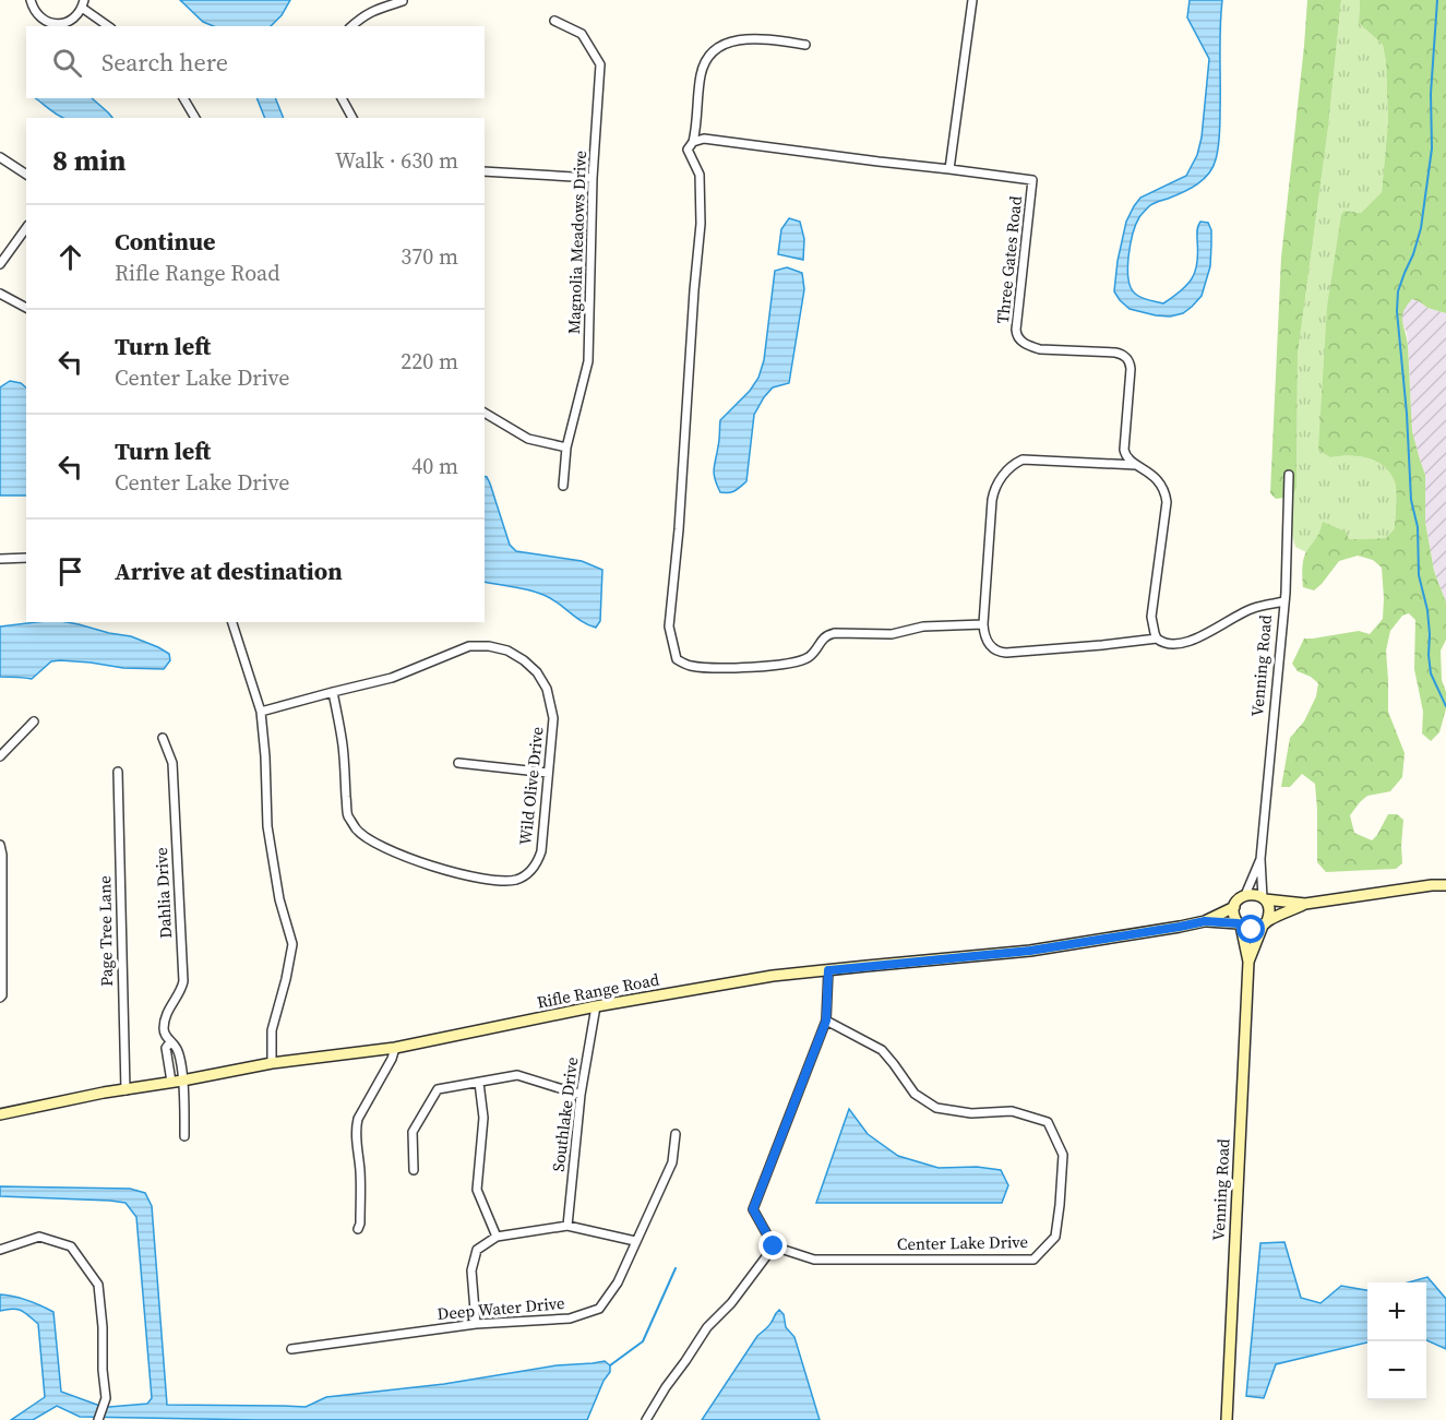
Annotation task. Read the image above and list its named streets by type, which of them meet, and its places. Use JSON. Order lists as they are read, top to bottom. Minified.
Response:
{"streets":{"main road":["Venning Road","Rifle Range Road"],"street":["Magnolia Meadows Drive","Three Gates Road","Wild Olive Drive","Dahlia Drive","Page Tree Lane","Southlake Drive","Center Lake Drive","Deep Water Drive"]},"crossings":[["Venning Road","Rifle Range Road"],["Dahlia Drive","Rifle Range Road"],["Page Tree Lane","Rifle Range Road"],["Rifle Range Road","Southlake Drive"]],"page":{"search":"Search here","heading":["8 min","Walk · 630 m"],"list":[["Continue","Rifle Range Road","370 m"],["Turn left","Center Lake Drive","220 m"],["Turn left","Center Lake Drive","40 m"],"Arrive at destination"],"map_buttons":["+","−"]}}
